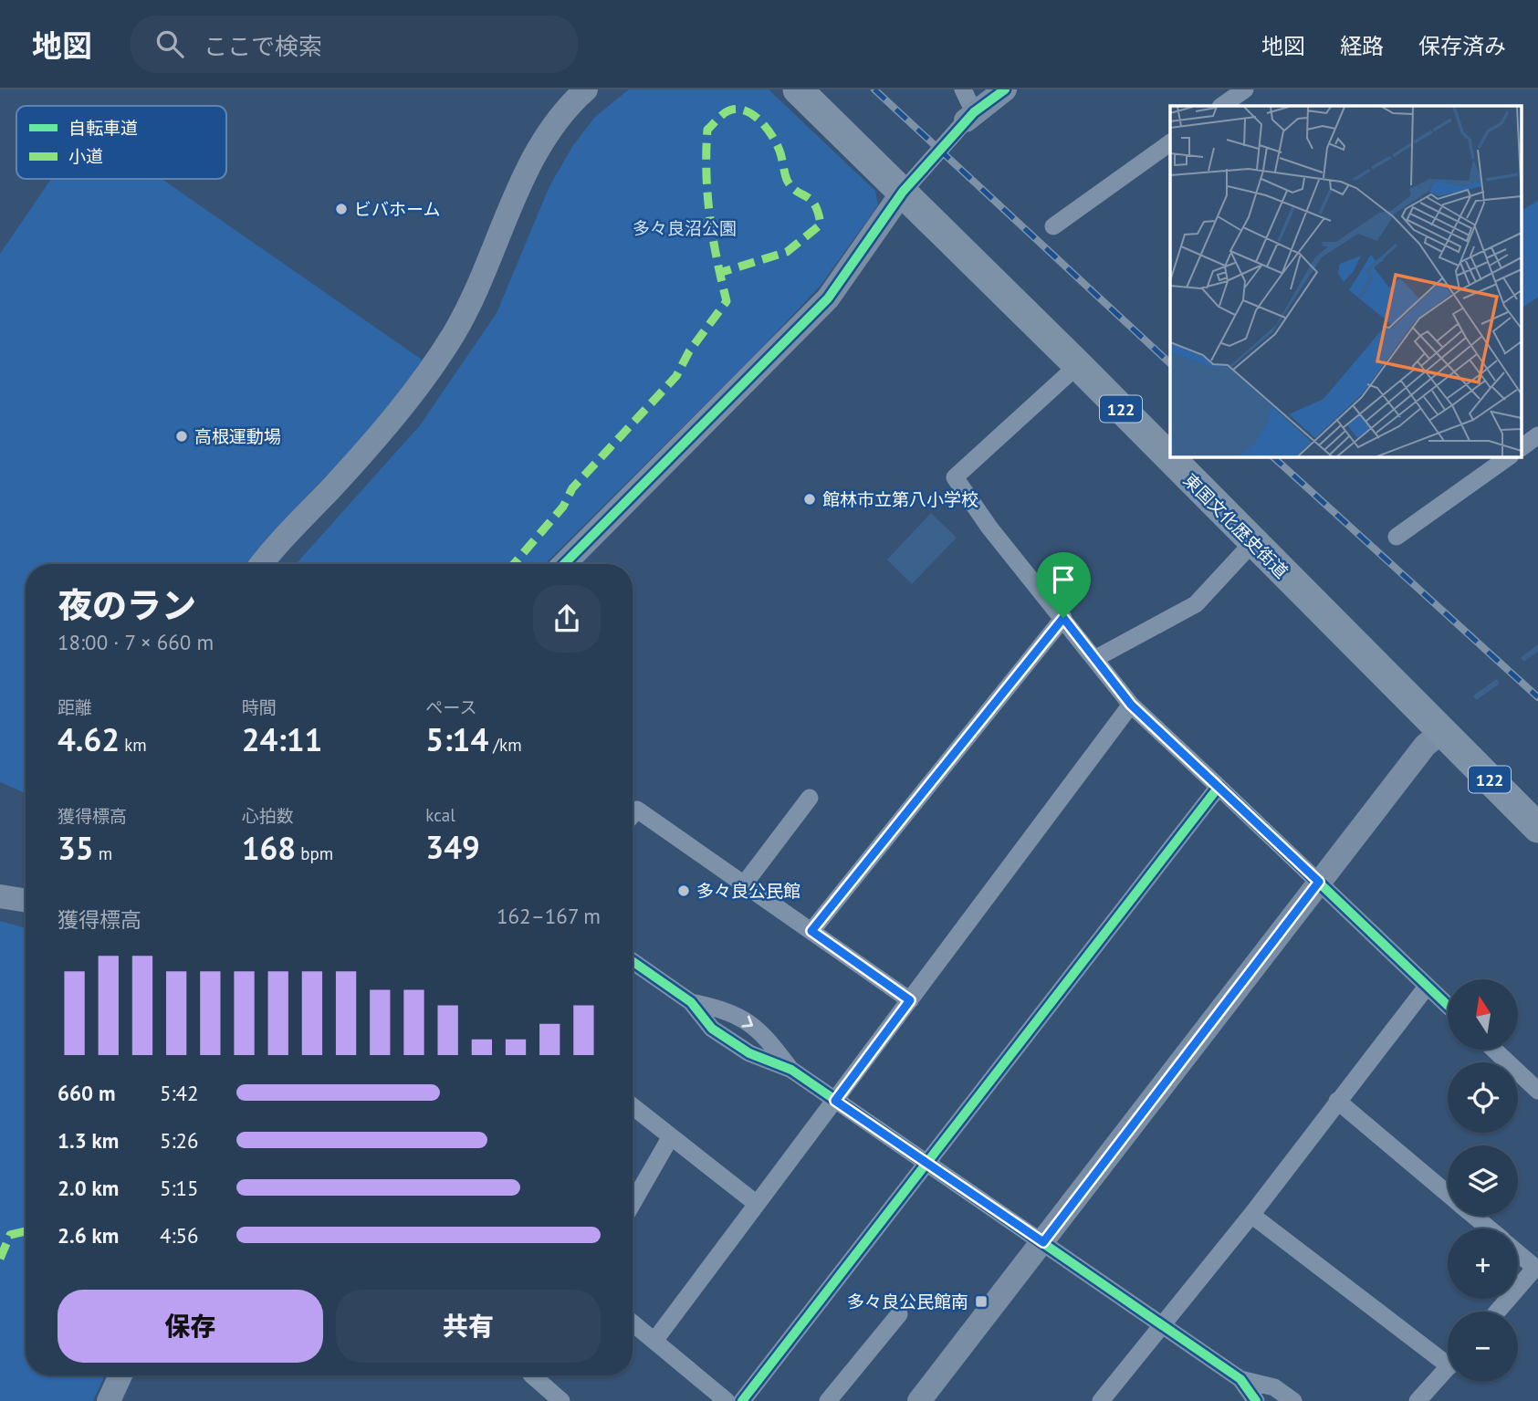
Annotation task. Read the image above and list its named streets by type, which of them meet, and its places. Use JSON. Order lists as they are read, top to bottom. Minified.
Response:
{"streets":{"highway":["122","東国文化歴史街道"]},"parks":["多々良沼公園"],"places":{"other":["ビバホーム","高根運動場","館林市立第八小学校","多々良公民館"],"transit":["多々良公民館南"]},"legend":["自転車道","小道"],"north":"top","page":{"header":"地図","search":"ここで検索","nav":["地図","経路","保存済み"],"heading":["夜のラン","18:00 · 7 × 660 m"],"stats":[["距離","4.62 km"],["時間","24:11"],["ペース","5:14 /km"],["獲得標高","35 m"],["心拍数","168 bpm"],["kcal","349"]],"chart":["獲得標高","162–167 m"],"map_buttons":["+","−"],"list":[{"name":"660 m","note":"5:42"},{"name":"1.3 km","note":"5:26"},{"name":"2.0 km","note":"5:15"},{"name":"2.6 km","note":"4:56"}],"buttons":["保存","共有"]}}
